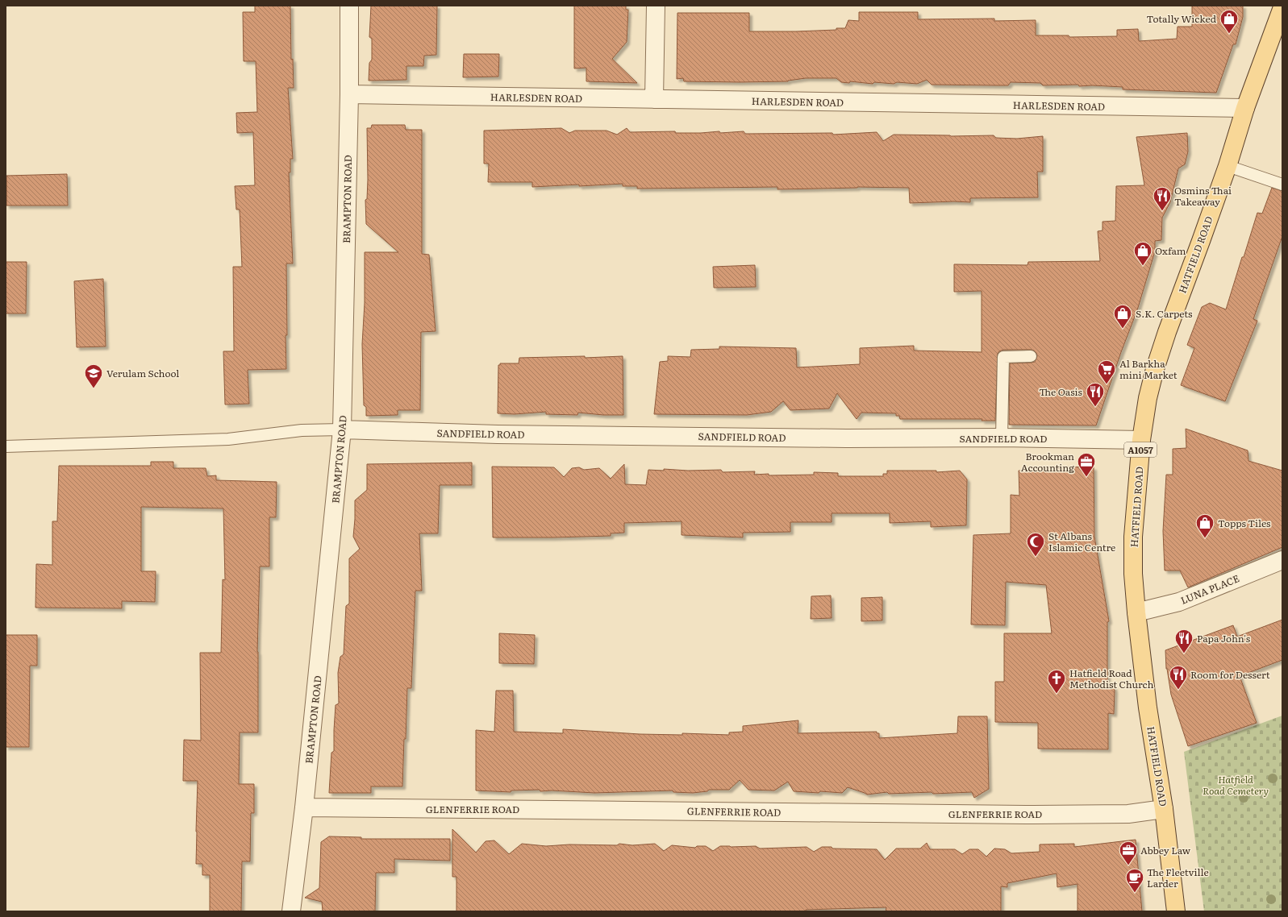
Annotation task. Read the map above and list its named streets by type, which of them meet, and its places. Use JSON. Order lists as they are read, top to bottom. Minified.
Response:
{"streets":{"main road":["HATFIELD ROAD","A1057"],"street":["HARLESDEN ROAD","BRAMPTON ROAD","SANDFIELD ROAD","LUNA PLACE","GLENFERRIE ROAD"]},"crossings":[["HARLESDEN ROAD","BRAMPTON ROAD"],["HARLESDEN ROAD","HATFIELD ROAD"],["BRAMPTON ROAD","SANDFIELD ROAD"],["BRAMPTON ROAD","GLENFERRIE ROAD"],["HATFIELD ROAD","SANDFIELD ROAD"],["HATFIELD ROAD","LUNA PLACE"],["HATFIELD ROAD","GLENFERRIE ROAD"]],"parks":["Hatfield Road Cemetery"],"places":{"shop":["Totally Wicked","Oxfam","S.K. Carpets","Topps Tiles"],"restaurant":["Osmins Thai Takeaway","The Oasis","Papa John's","Room for Dessert"],"supermarket":["Al Barkha mini Market"],"school or university":["Verulam School"],"office":["Brookman Accounting","Abbey Law"],"mosque":["St Albans Islamic Centre"],"church":["Hatfield Road Methodist Church"],"cafe":["The Fleetville Larder"]}}
